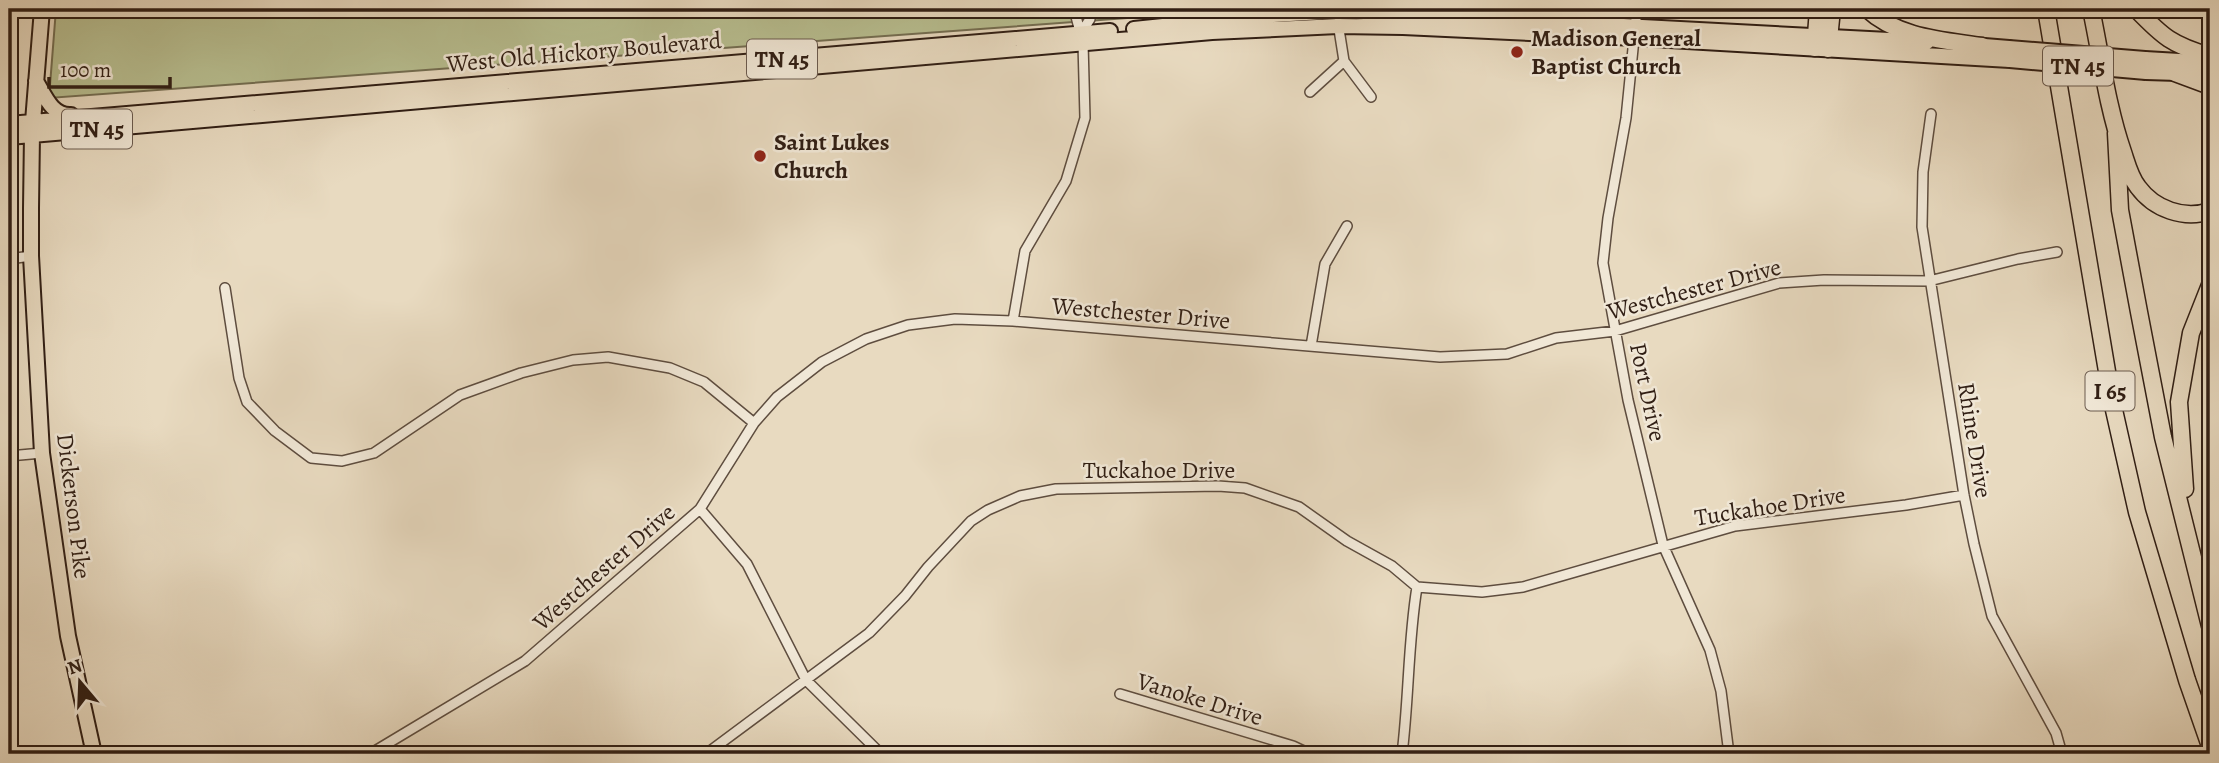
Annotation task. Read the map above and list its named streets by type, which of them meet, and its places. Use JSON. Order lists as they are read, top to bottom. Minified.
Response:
{"streets":{"highway":["I 65"],"main road":["West Old Hickory Boulevard","TN 45","Dickerson Pike"],"street":["Westchester Drive","Port Drive","Rhine Drive","Tuckahoe Drive","Vanoke Drive"]},"crossings":[["West Old Hickory Boulevard","Port Drive"],["West Old Hickory Boulevard","Dickerson Pike"],["Westchester Drive","Port Drive"],["Westchester Drive","Rhine Drive"],["Port Drive","Tuckahoe Drive"],["Rhine Drive","Tuckahoe Drive"]],"places":["Madison General Baptist Church","Saint Lukes Church"],"scale_bar":"100 m","north":"top"}
